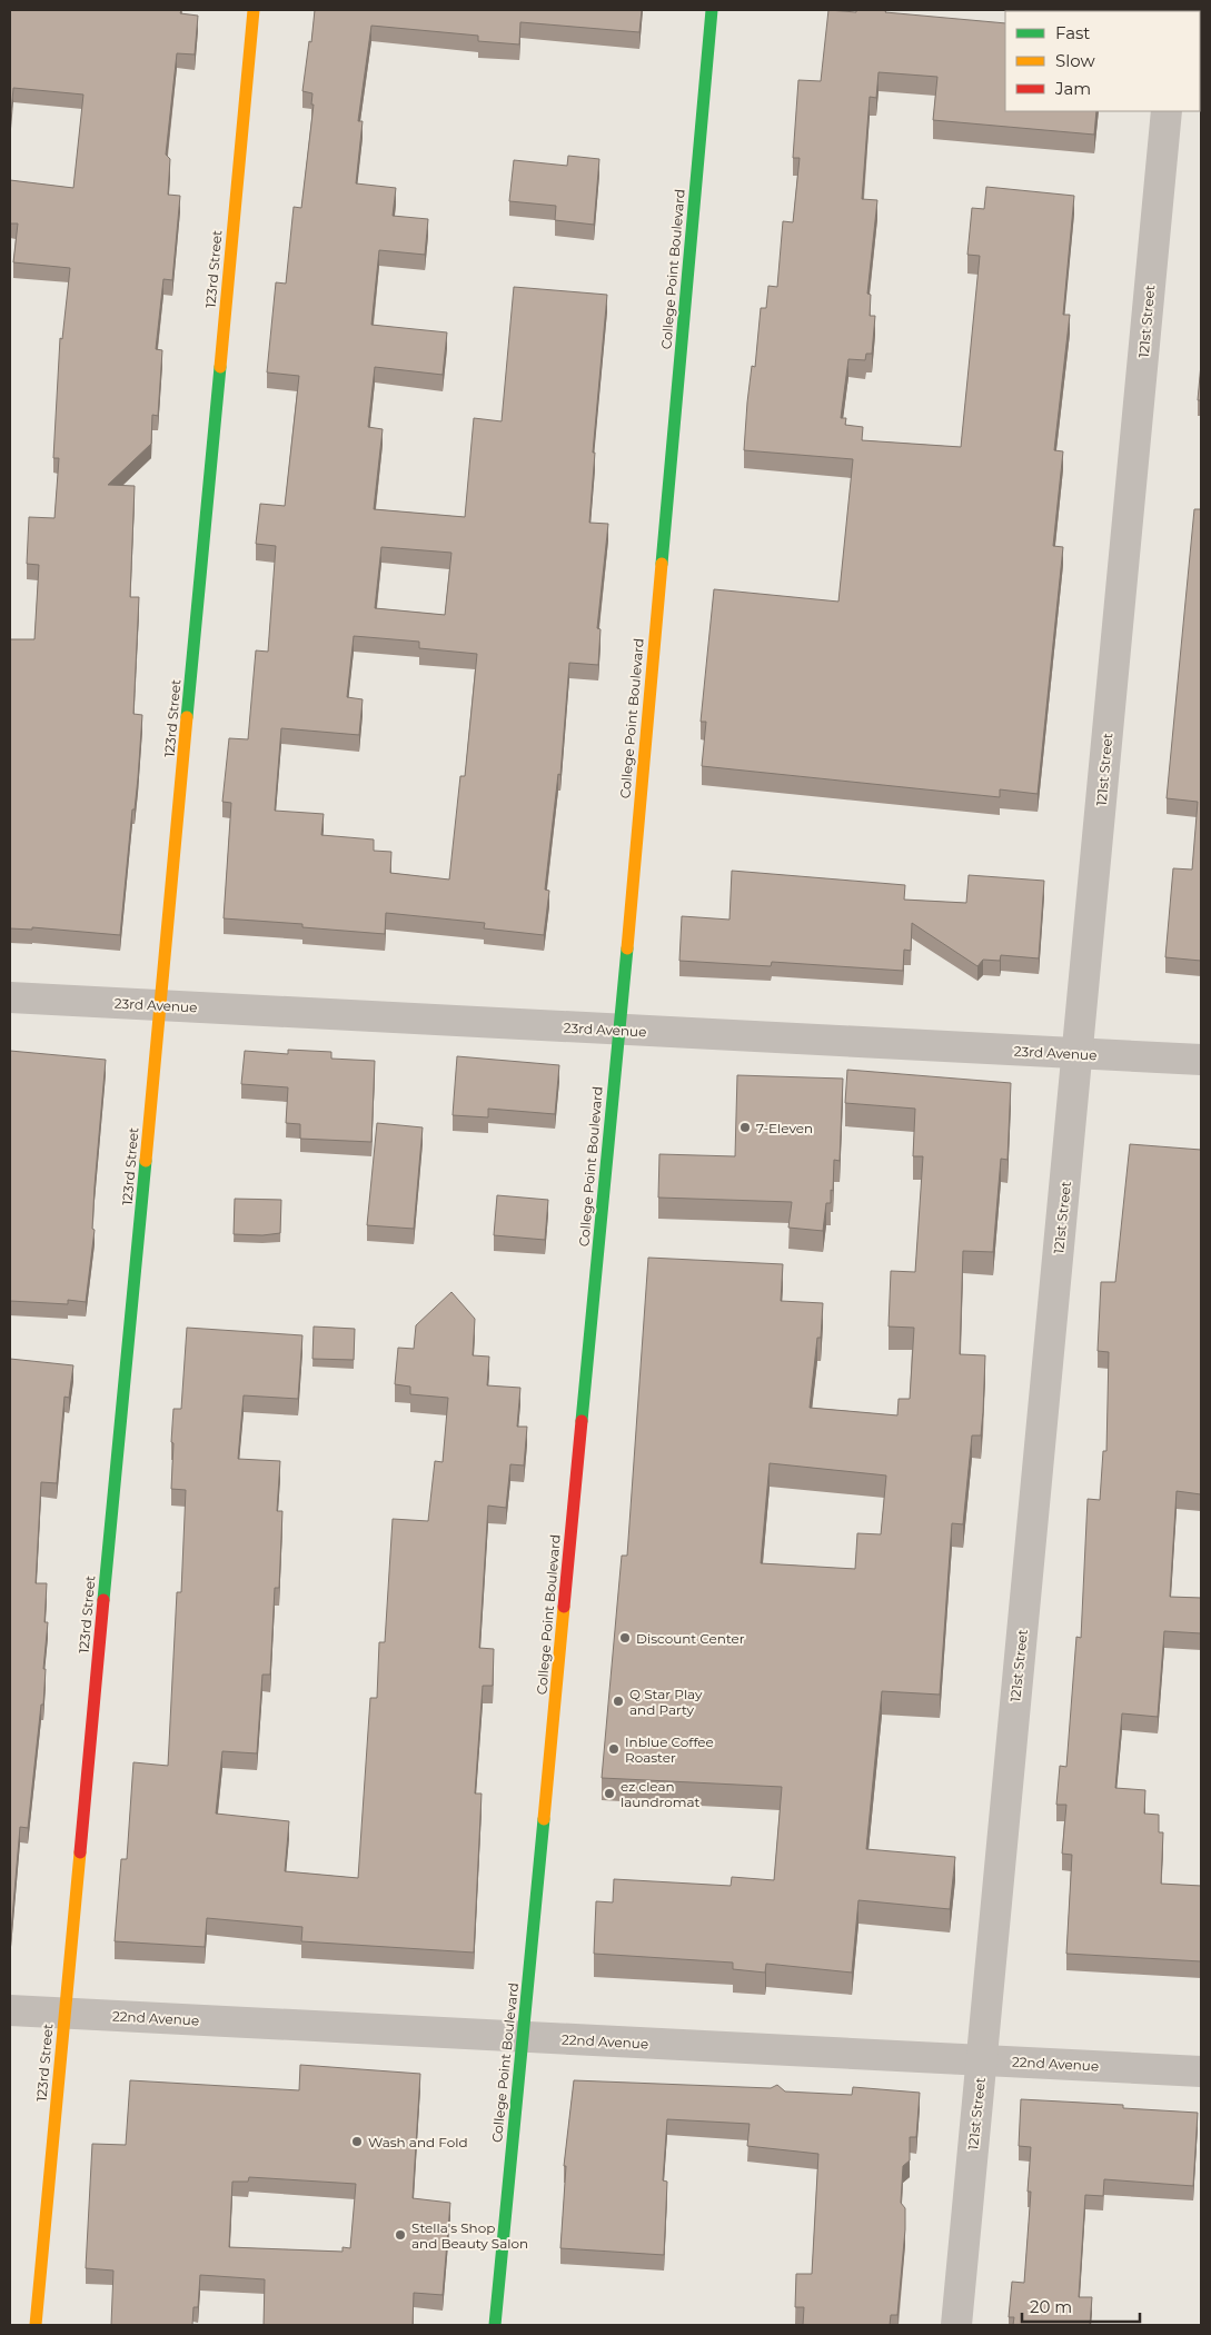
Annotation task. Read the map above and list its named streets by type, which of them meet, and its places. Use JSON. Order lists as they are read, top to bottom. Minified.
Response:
{"streets":{"street":["123rd Street","College Point Boulevard","121st Street","23rd Avenue","22nd Avenue"]},"crossings":[["123rd Street","23rd Avenue"],["123rd Street","22nd Avenue"],["College Point Boulevard","23rd Avenue"],["College Point Boulevard","22nd Avenue"],["121st Street","23rd Avenue"],["121st Street","22nd Avenue"]],"places":["7-Eleven","Discount Center","Q Star Play and Party","Inblue Coffee Roaster","ez clean laundromat","Wash and Fold","Stella's Shop and Beauty Salon"],"legend":["Fast","Slow","Jam"],"scale_bar":"20 m"}
